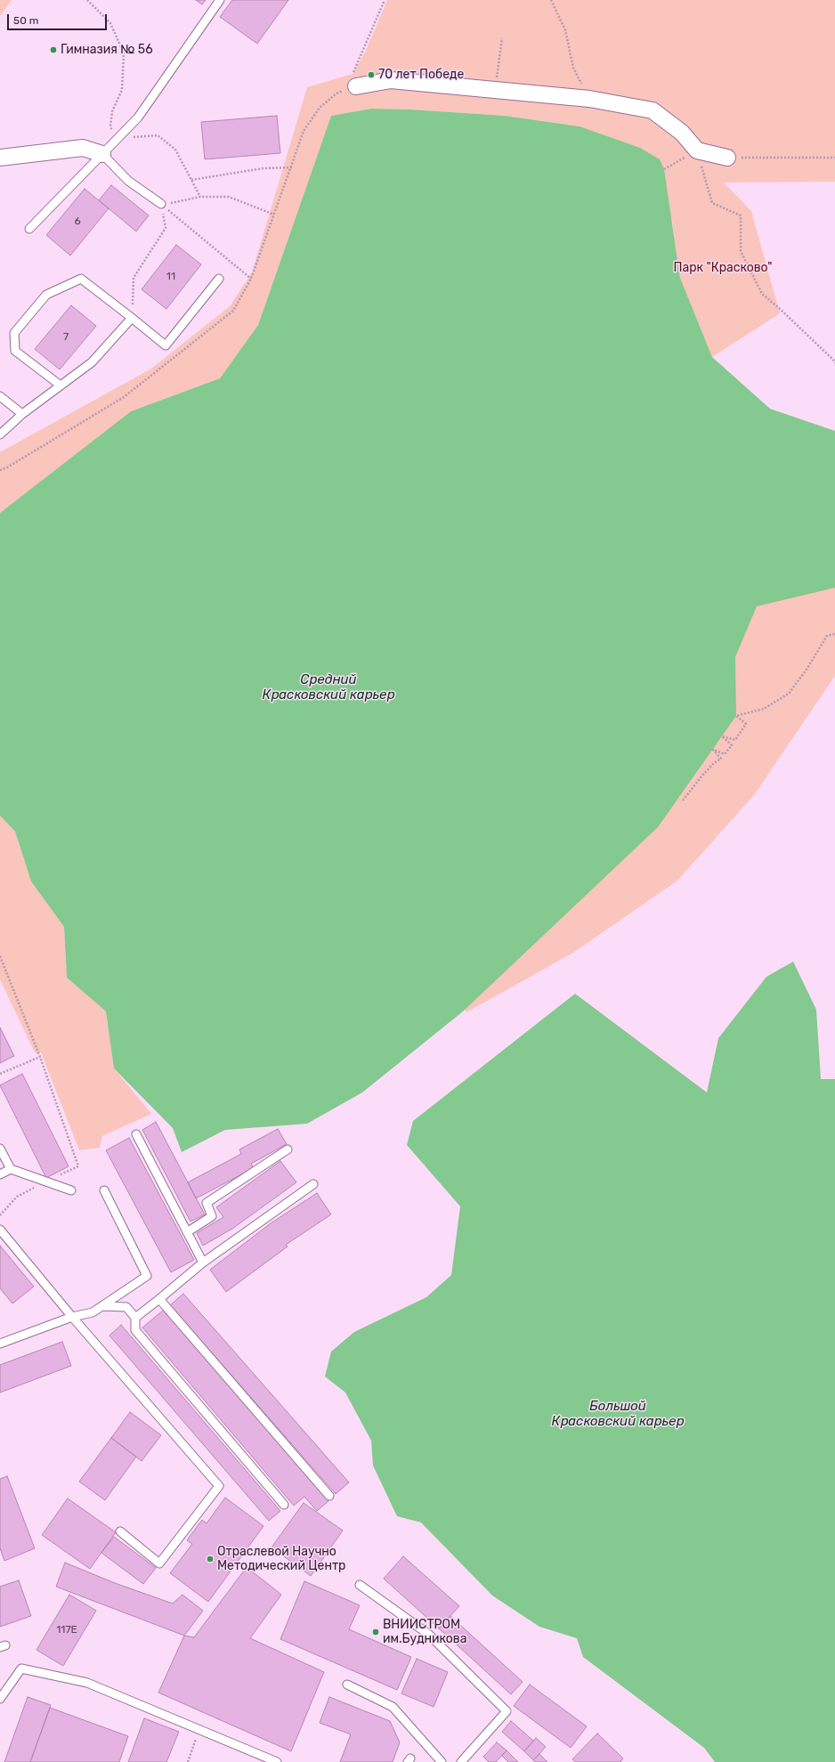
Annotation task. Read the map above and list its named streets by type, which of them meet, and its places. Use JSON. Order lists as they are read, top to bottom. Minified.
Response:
{"water":["Средний Красковский карьер","Большой Красковский карьер"],"parks":["Парк \"Красково\""],"places":["Гимназия № 56","70 лет Победе","Отраслевой Научно Методический Центр","ВНИИСТРОМ им.Будникова"],"house_numbers":["6","11","7","117Е"],"scale_bar":"50 m"}
